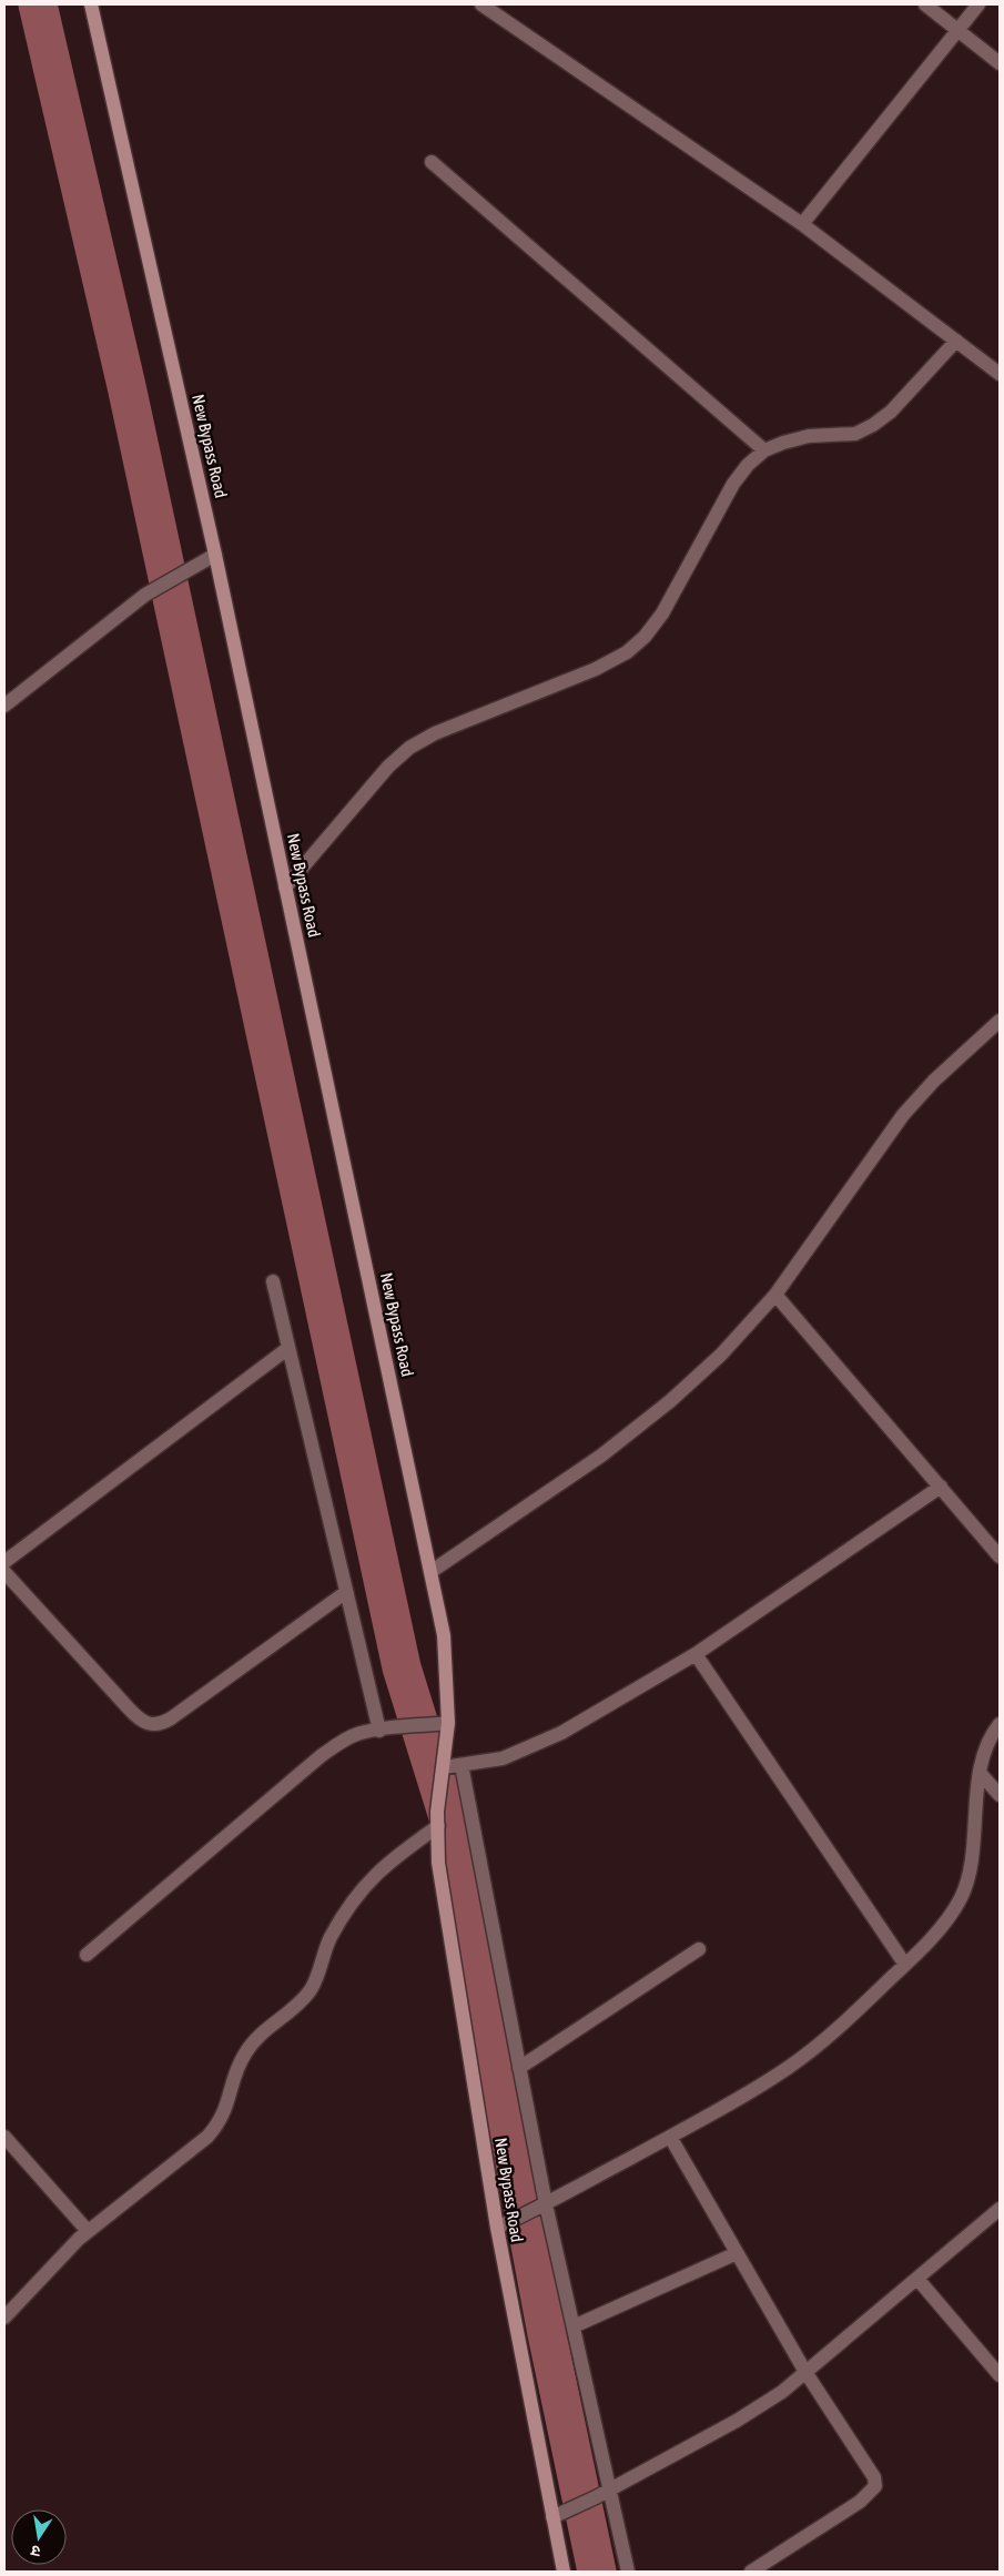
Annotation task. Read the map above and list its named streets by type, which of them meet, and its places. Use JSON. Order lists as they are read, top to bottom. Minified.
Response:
{"streets":{"main road":["New Bypass Road"]},"north":"bottom"}
